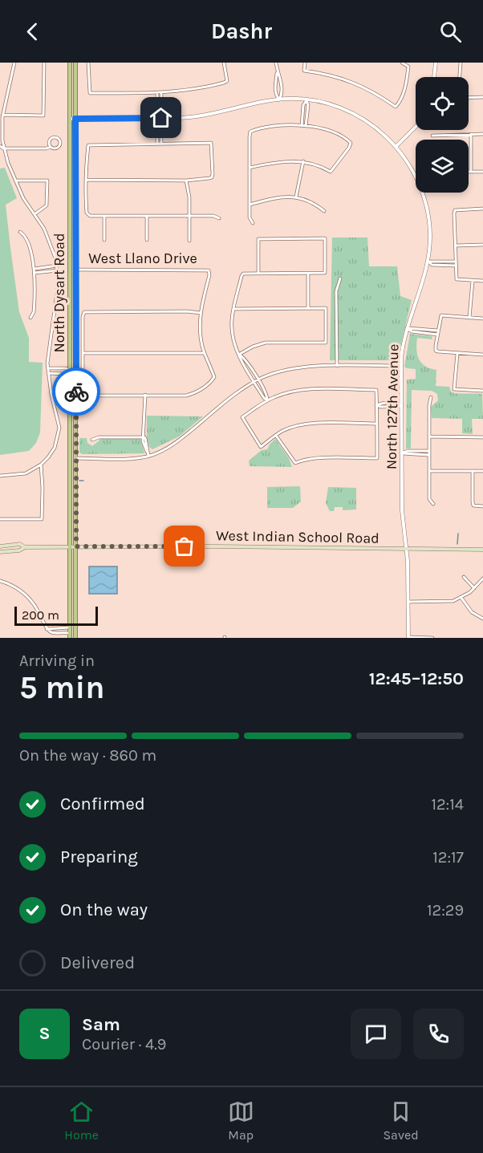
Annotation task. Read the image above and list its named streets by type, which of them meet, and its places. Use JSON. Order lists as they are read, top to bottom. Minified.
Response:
{"streets":{"main road":["North Dysart Road","West Indian School Road"],"street":["West Llano Drive","North 127th Avenue"]},"crossings":[["West Llano Drive","North Dysart Road"],["North Dysart Road","North 127th Avenue"],["North Dysart Road","West Indian School Road"],["North 127th Avenue","West Indian School Road"]],"scale_bar":"200 m","page":{"header":"Dashr","scale":"200 m","heading":["5 min","Arriving in","12:45–12:50"],"panel":["Sam","Courier · 4.9"],"bar":"On the way · 860 m","list":[["Confirmed","12:14"],["Preparing","12:17"],["On the way","12:29"],"Delivered"],"round":"S","tabs":["Home","Map","Saved"]}}
